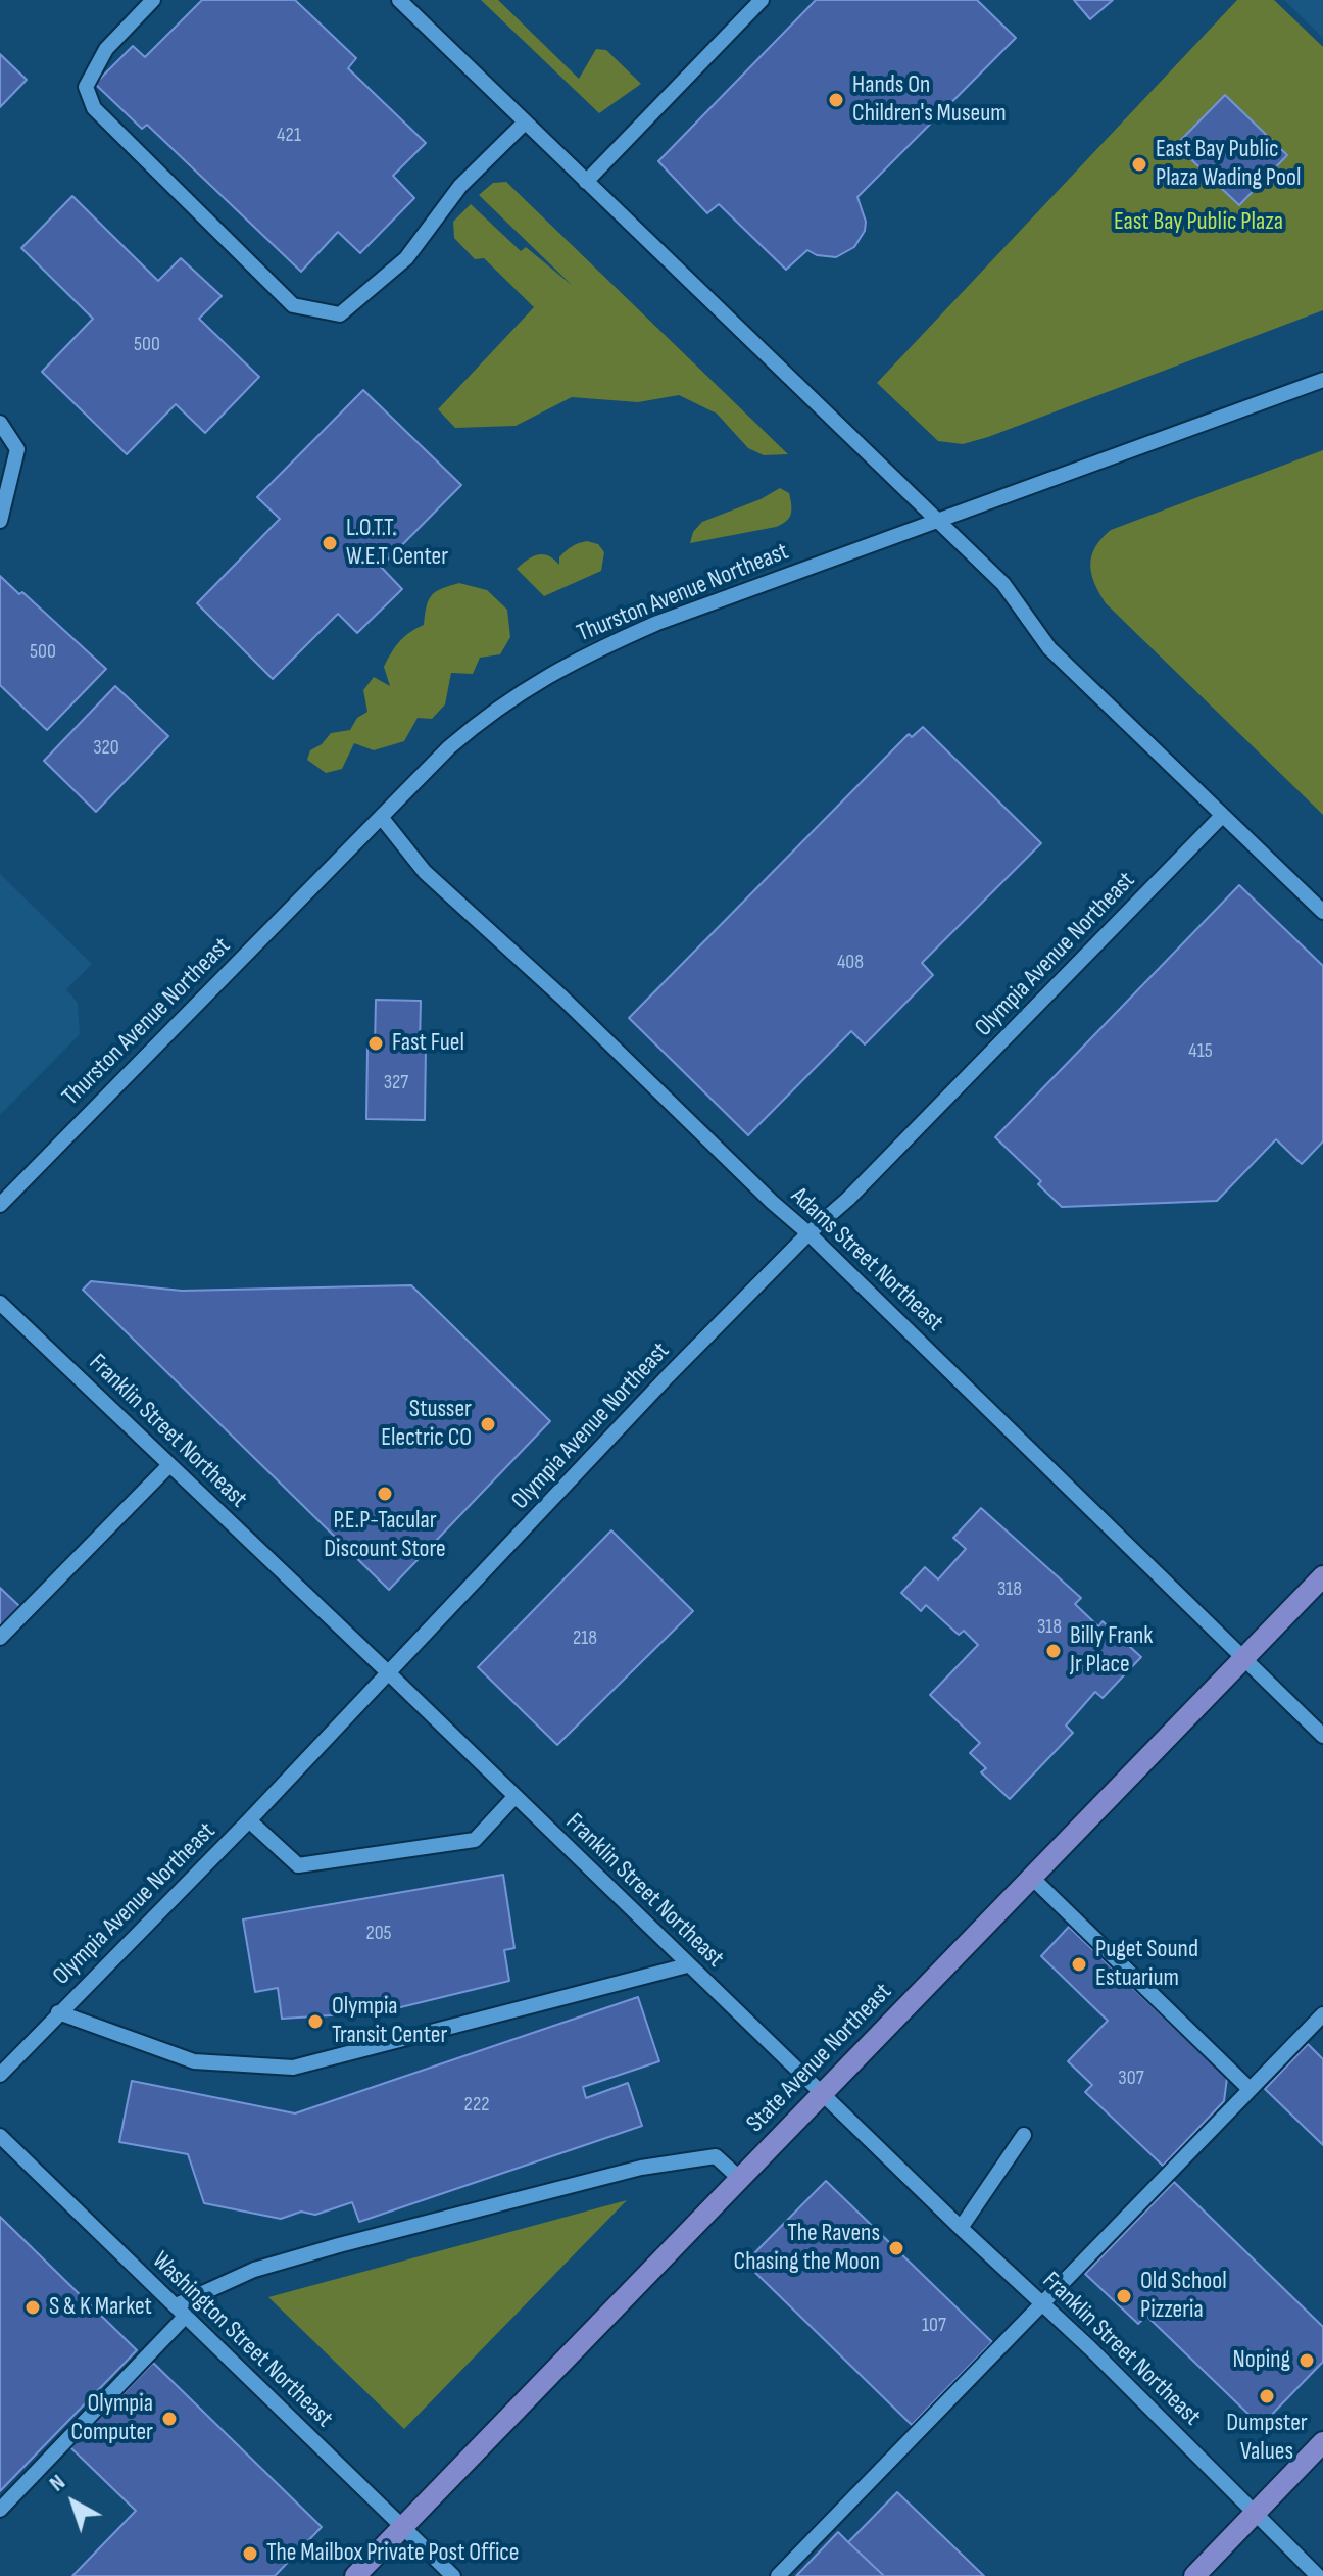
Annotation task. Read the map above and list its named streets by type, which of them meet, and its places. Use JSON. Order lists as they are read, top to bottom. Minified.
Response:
{"streets":{"main road":["State Avenue Northeast"],"street":["Thurston Avenue Northeast","Olympia Avenue Northeast","Adams Street Northeast","Franklin Street Northeast","Washington Street Northeast"]},"crossings":[["Thurston Avenue Northeast","Adams Street Northeast"],["Olympia Avenue Northeast","Adams Street Northeast"],["Olympia Avenue Northeast","Franklin Street Northeast"],["Adams Street Northeast","State Avenue Northeast"],["Franklin Street Northeast","State Avenue Northeast"],["State Avenue Northeast","Washington Street Northeast"]],"parks":["East Bay Public Plaza"],"places":["Hands On Children's Museum","East Bay Public Plaza Wading Pool","L.O.T.T. W.E.T Center","Fast Fuel","Stusser Electric CO","P.E.P-Tacular Discount Store","Billy Frank Jr Place","Puget Sound Estuarium","Olympia Transit Center","The Ravens Chasing the Moon","Old School Pizzeria","S & K Market","Noping","Dumpster Values","Olympia Computer","The Mailbox Private Post Office"],"house_numbers":["421","500","500","320","408","415","327","318","318","218","205","307","222","107"],"north":"top left"}
